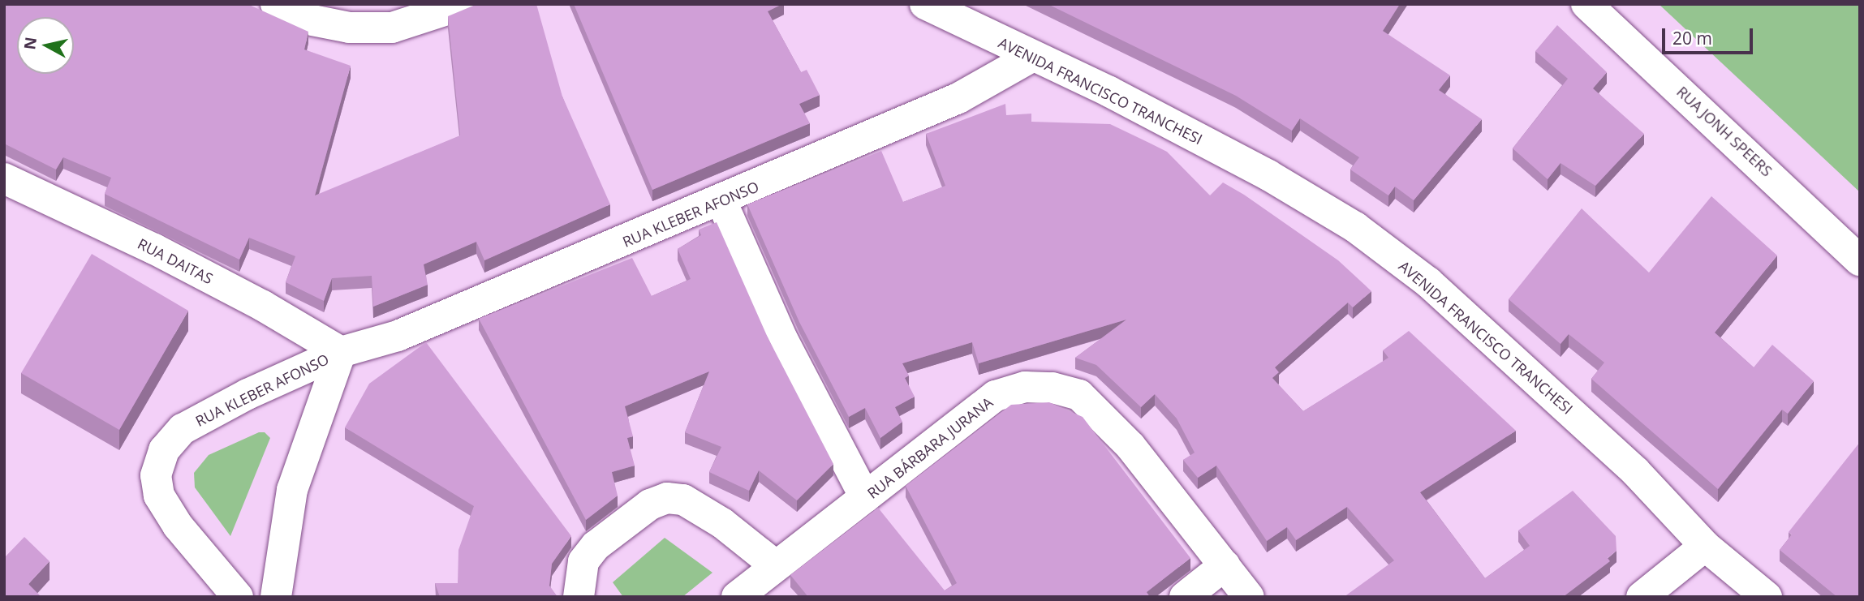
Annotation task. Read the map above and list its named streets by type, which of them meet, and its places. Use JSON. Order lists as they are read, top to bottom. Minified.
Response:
{"streets":{"street":["AVENIDA FRANCISCO TRANCHESI","RUA JONH SPEERS","RUA KLEBER AFONSO","RUA DAITAS","RUA BÁRBARA JURANA"]},"crossings":[["AVENIDA FRANCISCO TRANCHESI","RUA KLEBER AFONSO"],["RUA KLEBER AFONSO","RUA DAITAS"]],"scale_bar":"20 m","north":"left"}
